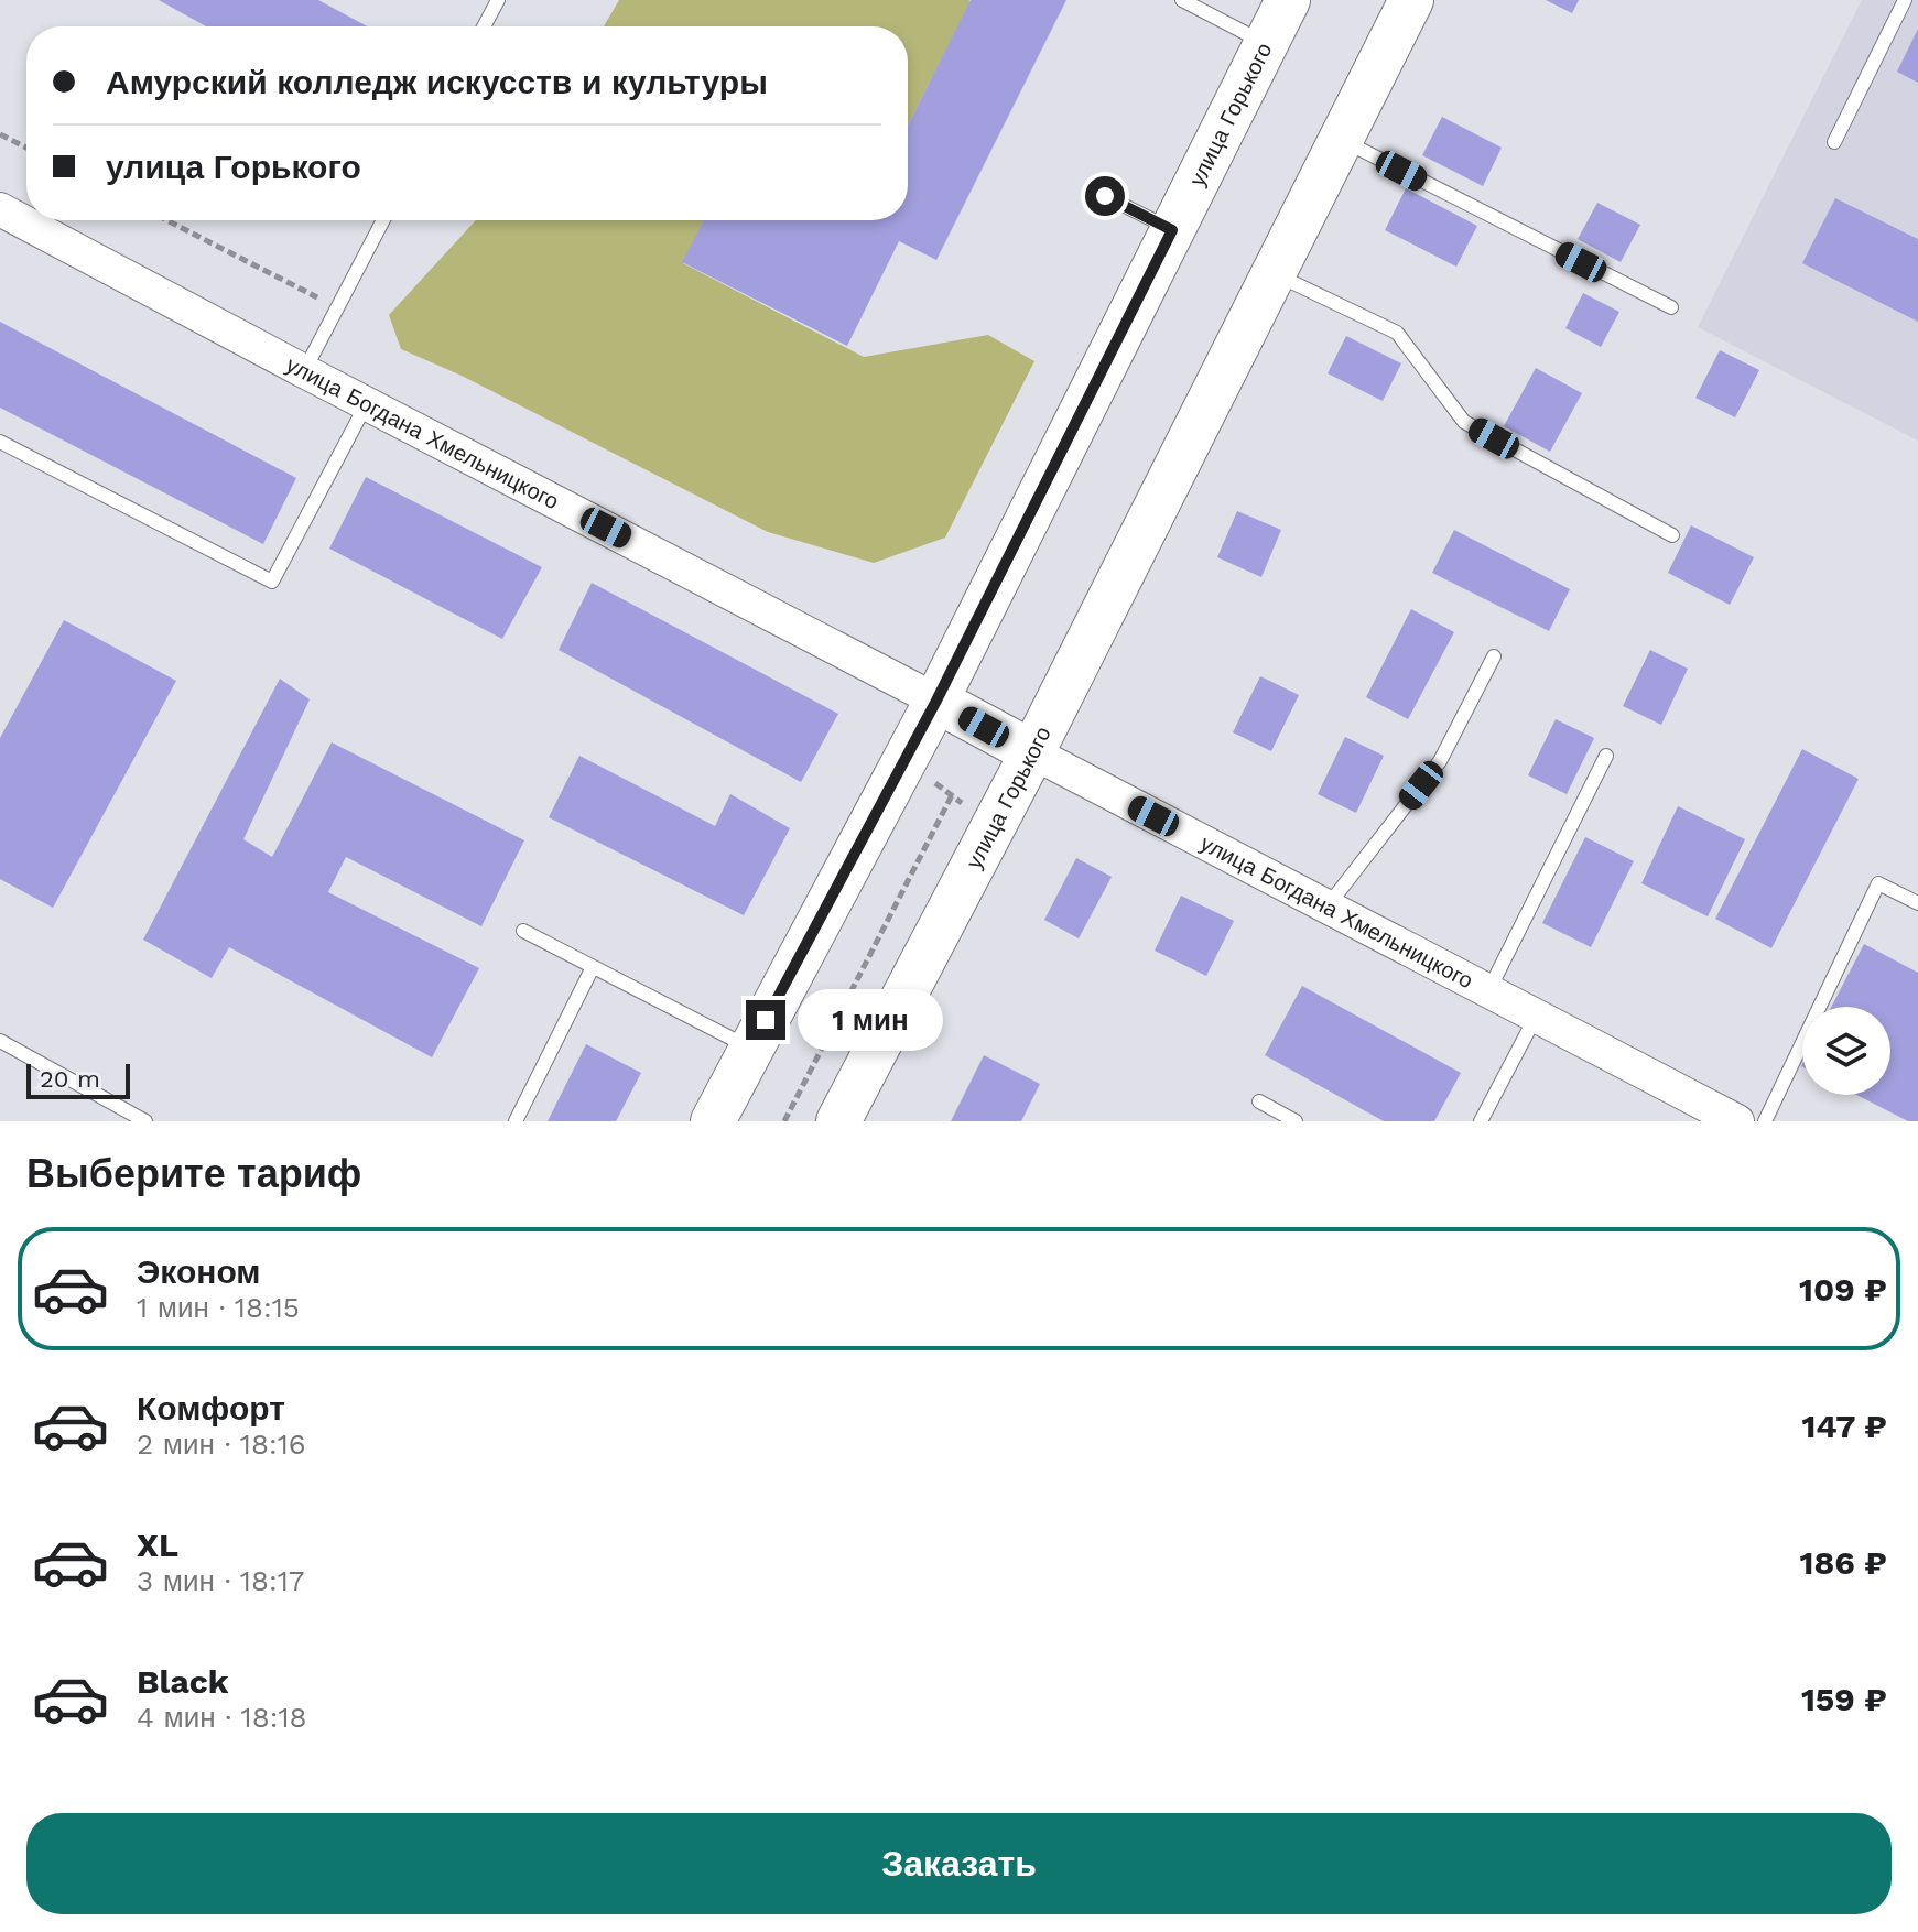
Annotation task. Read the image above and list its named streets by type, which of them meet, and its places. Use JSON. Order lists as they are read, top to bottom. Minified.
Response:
{"streets":{"main road":["улица Горького","улица Богдана Хмельницкого"]},"crossings":[["улица Горького","улица Богдана Хмельницкого"]],"scale_bar":"20 m","page":{"banner":["Амурский колледж искусств и культуры","улица Горького"],"bubble":"1 мин","scale":"20 m","heading":"Выберите тариф","list":[{"name":"Эконом","note":"1 мин · 18:15","value":"109 ₽"},{"name":"Комфорт","note":"2 мин · 18:16","value":"147 ₽"},{"name":"XL","note":"3 мин · 18:17","value":"186 ₽"},{"name":"Black","note":"4 мин · 18:18","value":"159 ₽"}],"buttons":"Заказать"}}
